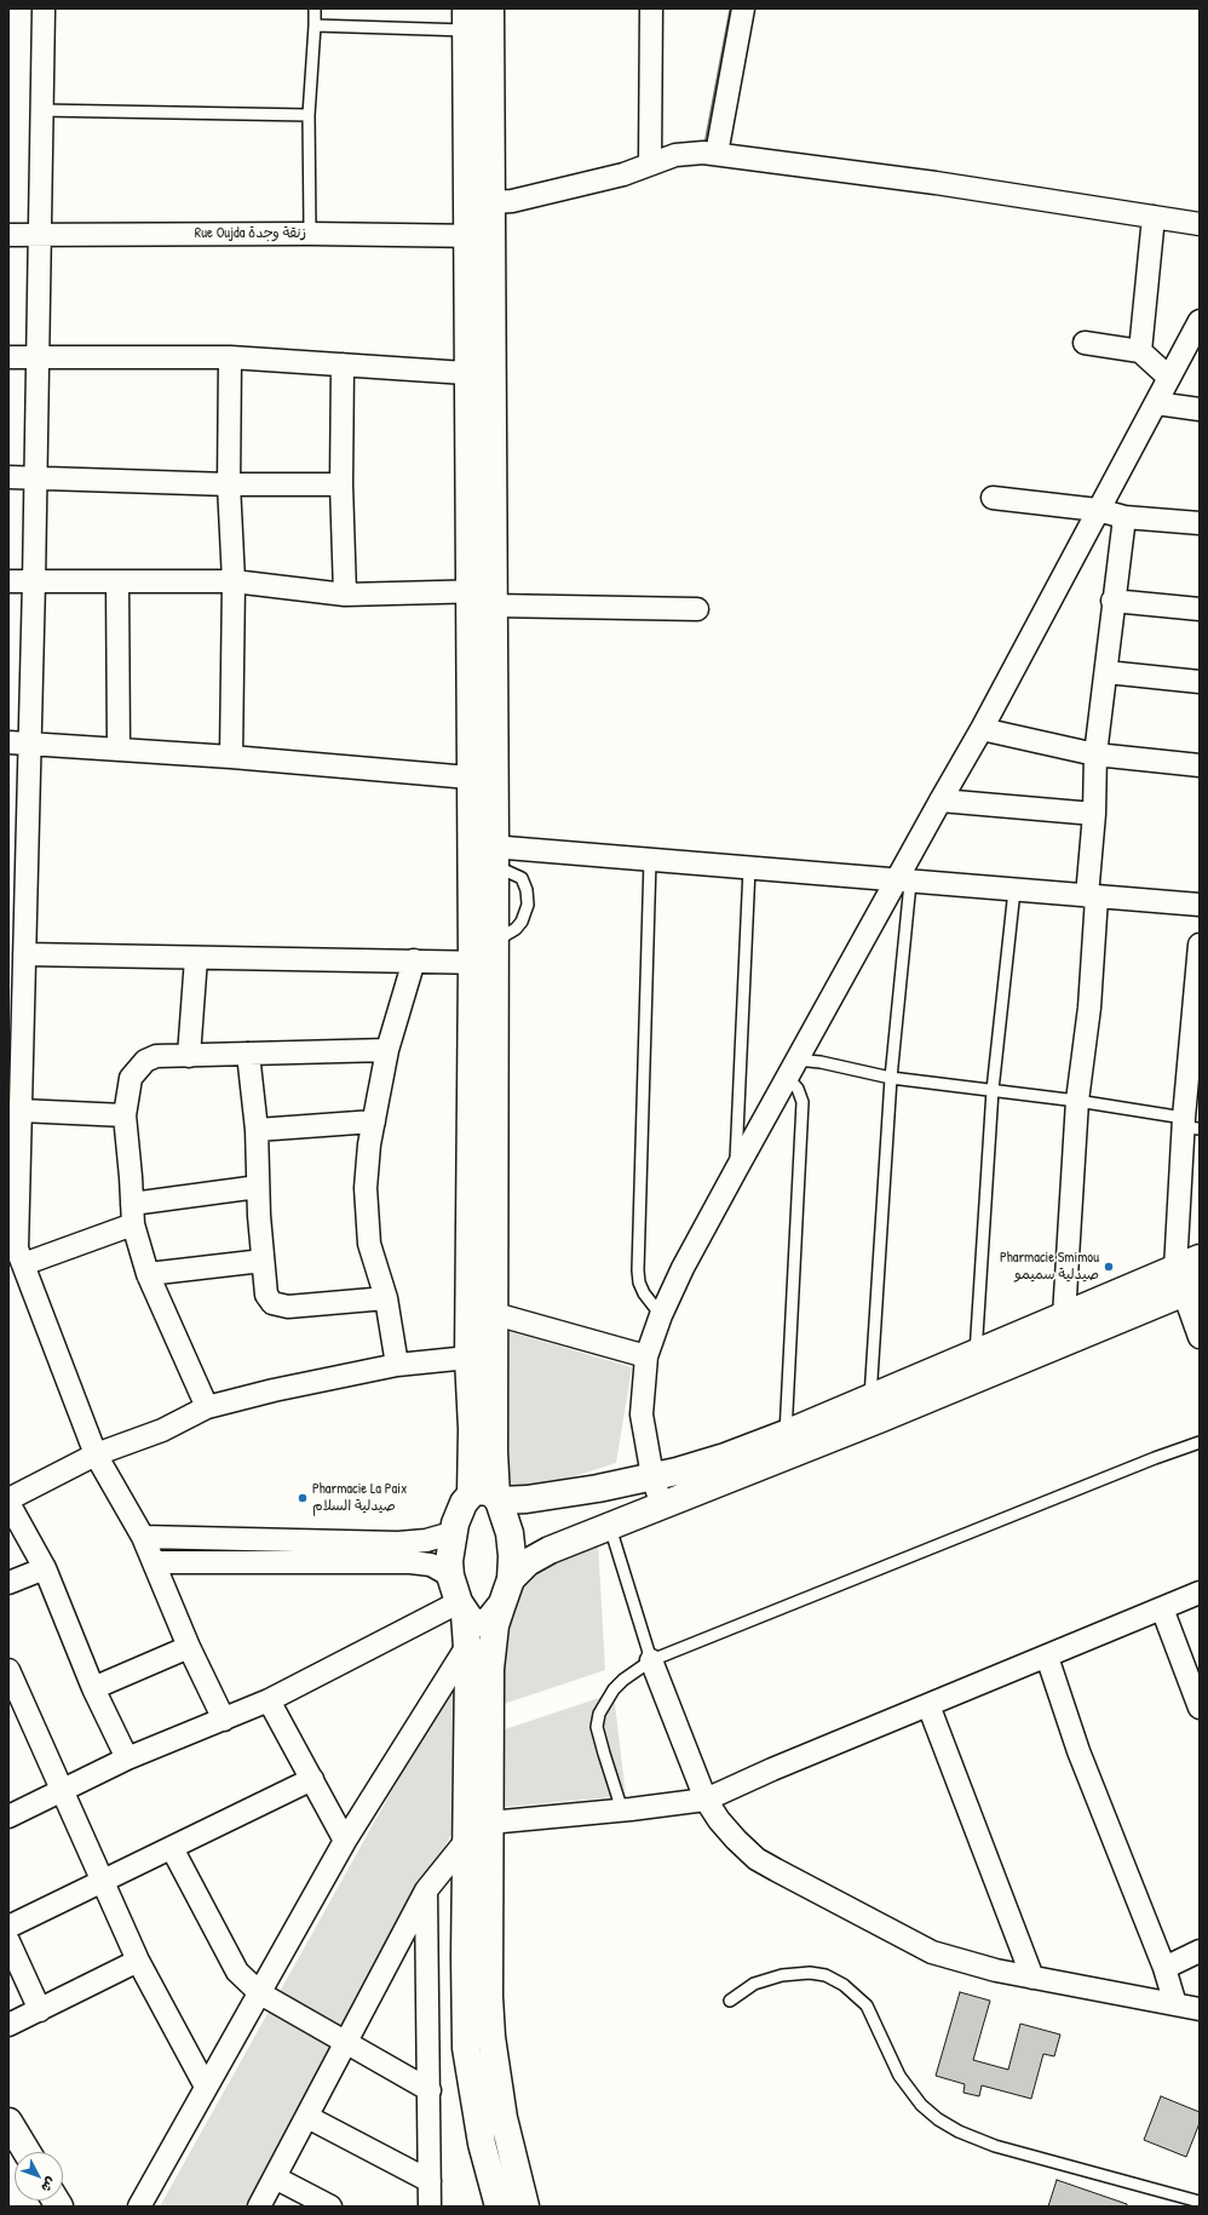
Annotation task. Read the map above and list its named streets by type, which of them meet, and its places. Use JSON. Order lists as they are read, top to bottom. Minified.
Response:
{"streets":{"street":["Rue Oujda زنقة وجدة"]},"places":["Pharmacie Smimou صيدلية سميمو","Pharmacie La Paix صيدلية السلام"],"north":"bottom right"}
